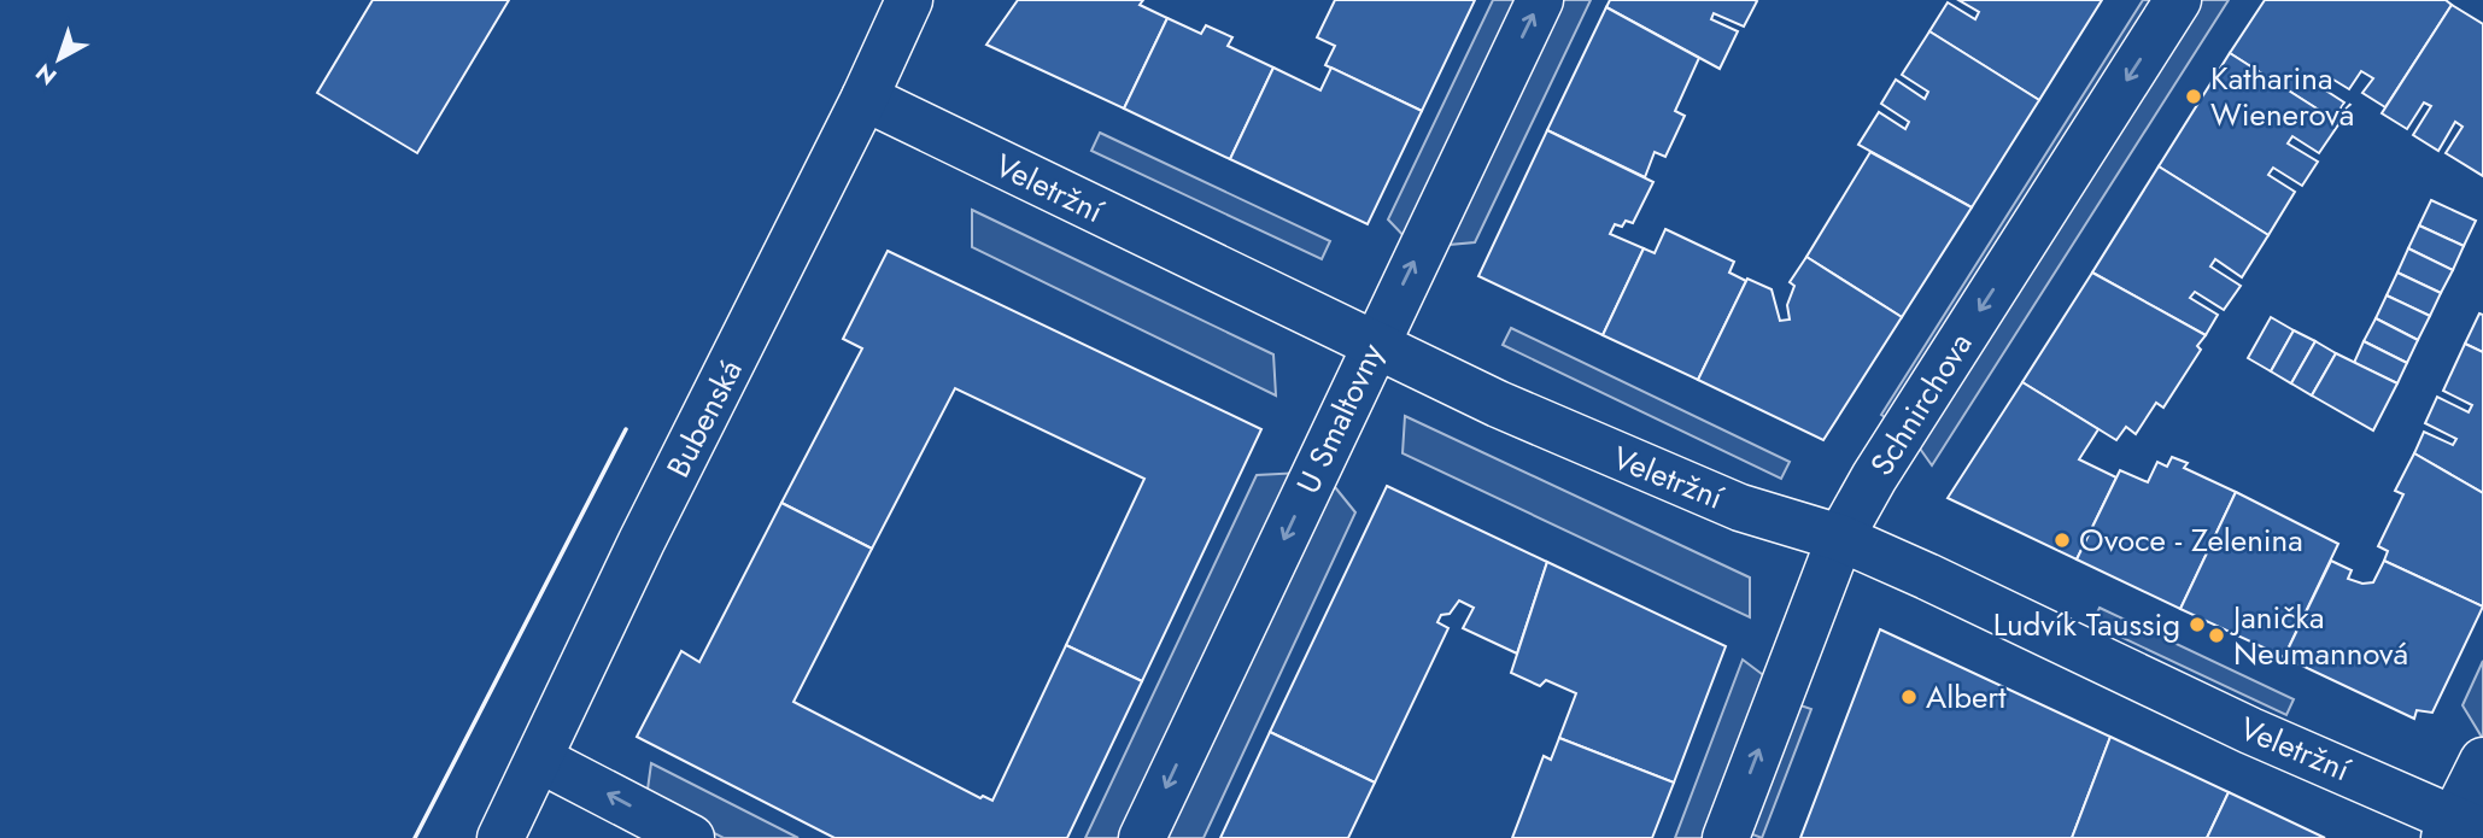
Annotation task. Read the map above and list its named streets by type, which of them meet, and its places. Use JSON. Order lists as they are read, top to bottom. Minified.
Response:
{"streets":{"main road":["Veletržní","Schnirchova","Bubenská","U Smaltovny"]},"crossings":[["Veletržní","Schnirchova"],["Veletržní","Bubenská"],["Veletržní","U Smaltovny"]],"places":["Katharina Wienerová","Ovoce - Zelenina","Ludvík Taussig","Janička Neumannová","Albert"],"north":"bottom left"}
